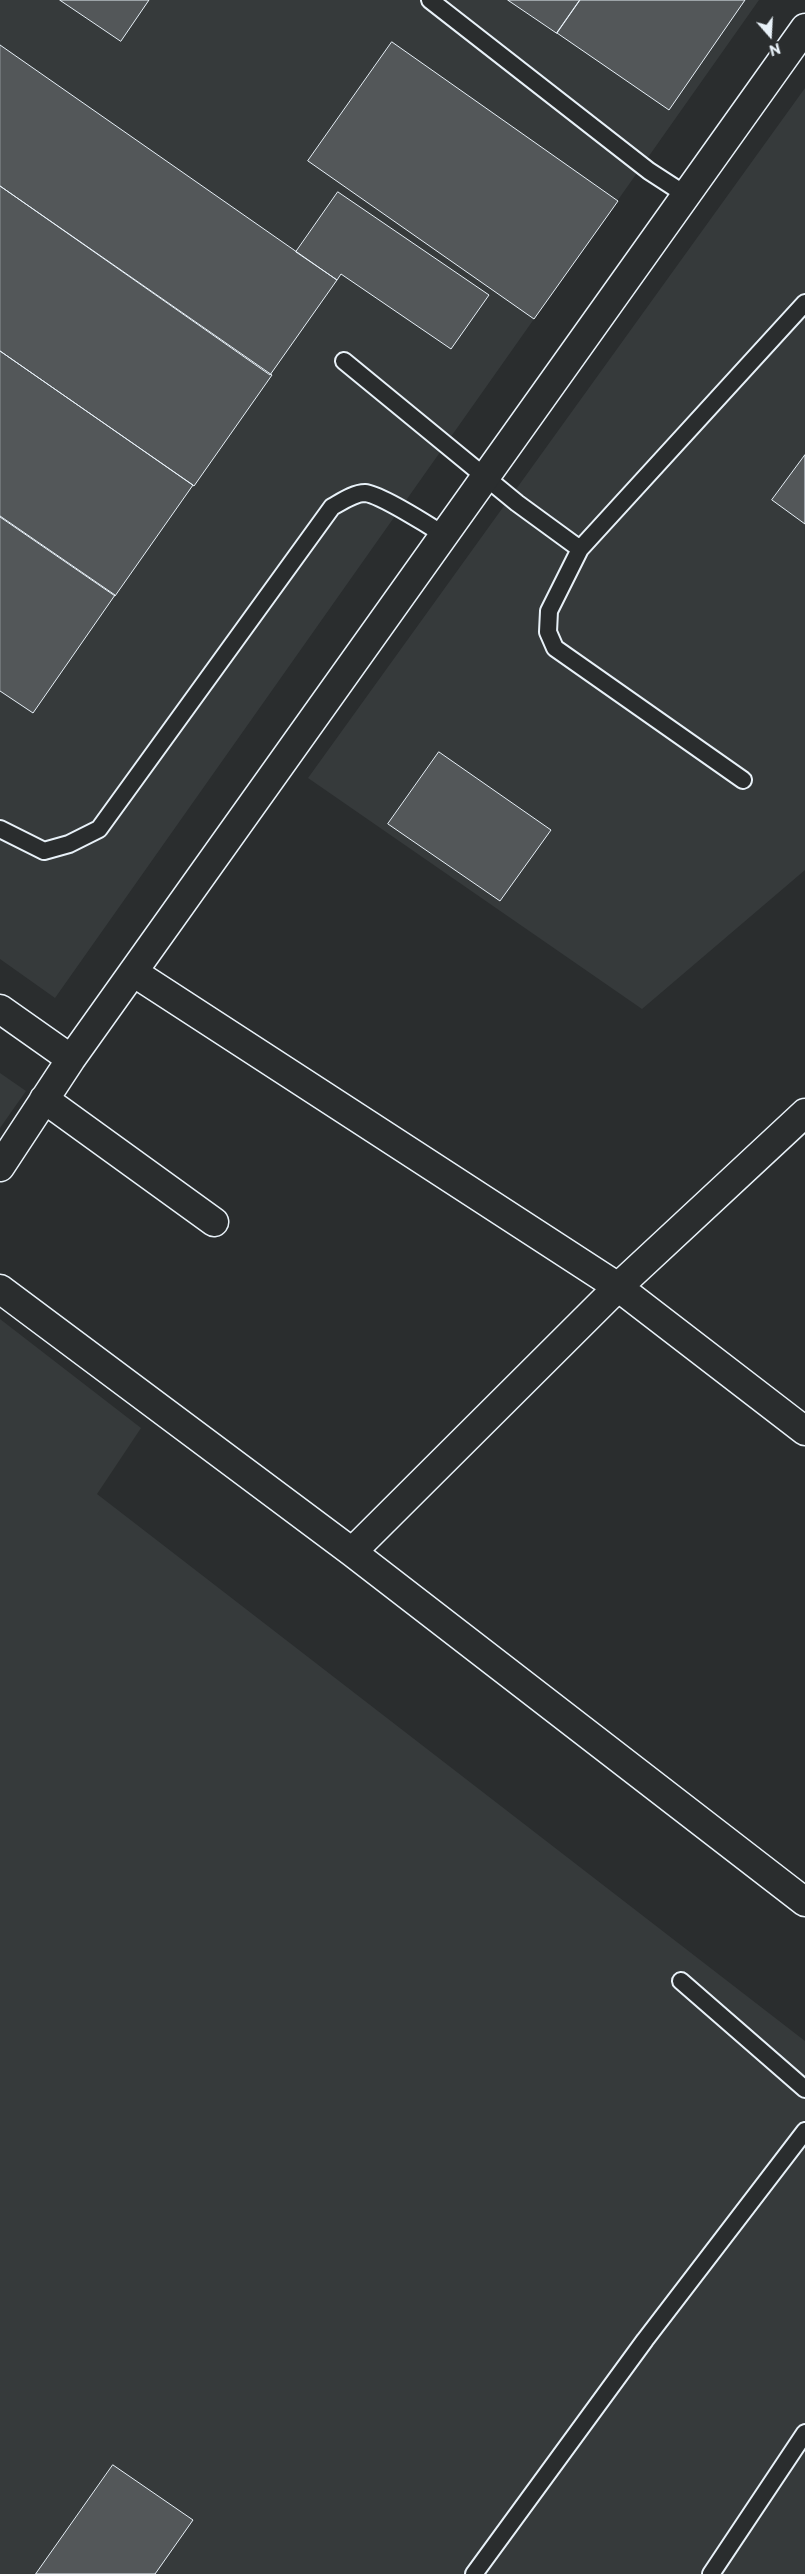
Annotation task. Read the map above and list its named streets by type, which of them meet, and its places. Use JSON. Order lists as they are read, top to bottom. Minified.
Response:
{"north":"bottom"}
